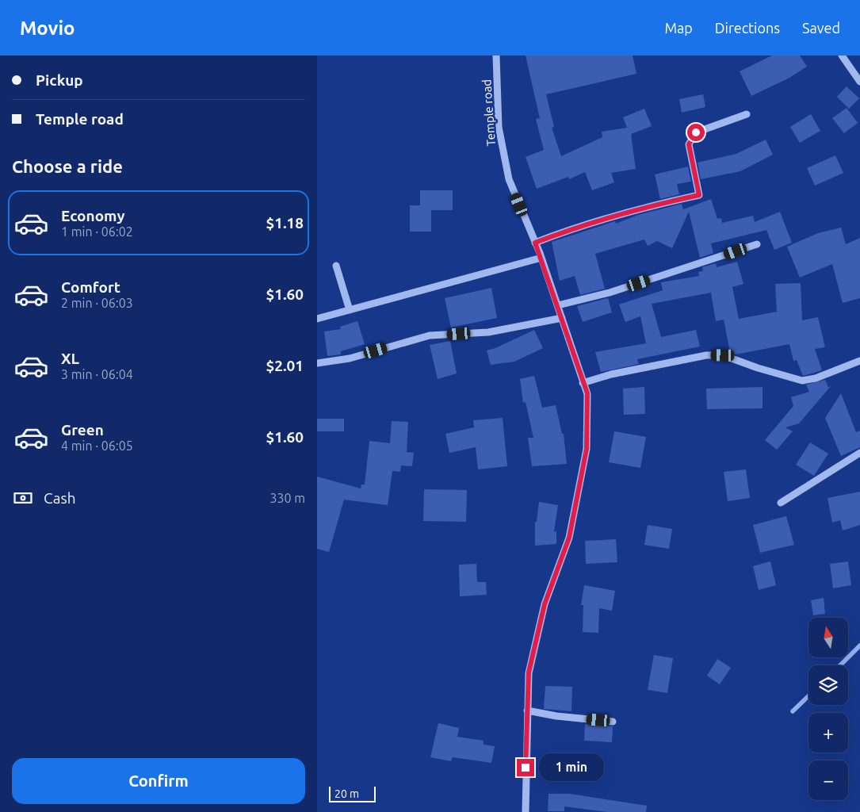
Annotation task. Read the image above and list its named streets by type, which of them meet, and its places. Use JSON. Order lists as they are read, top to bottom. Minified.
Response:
{"streets":{"street":["Temple road"]},"scale_bar":"20 m","north":"top","page":{"header":"Movio","nav":["Map","Directions","Saved"],"banner":["Pickup","Temple road"],"heading":"Choose a ride","list":[{"name":"Economy","note":"1 min · 06:02","value":"$1.18"},{"name":"Comfort","note":"2 min · 06:03","value":"$1.60"},{"name":"XL","note":"3 min · 06:04","value":"$2.01"},{"name":"Green","note":"4 min · 06:05","value":"$1.60"}],"pay":["Cash","330 m"],"map_buttons":["+","−"],"buttons":"Confirm","bubble":"1 min","scale":"20 m"}}
